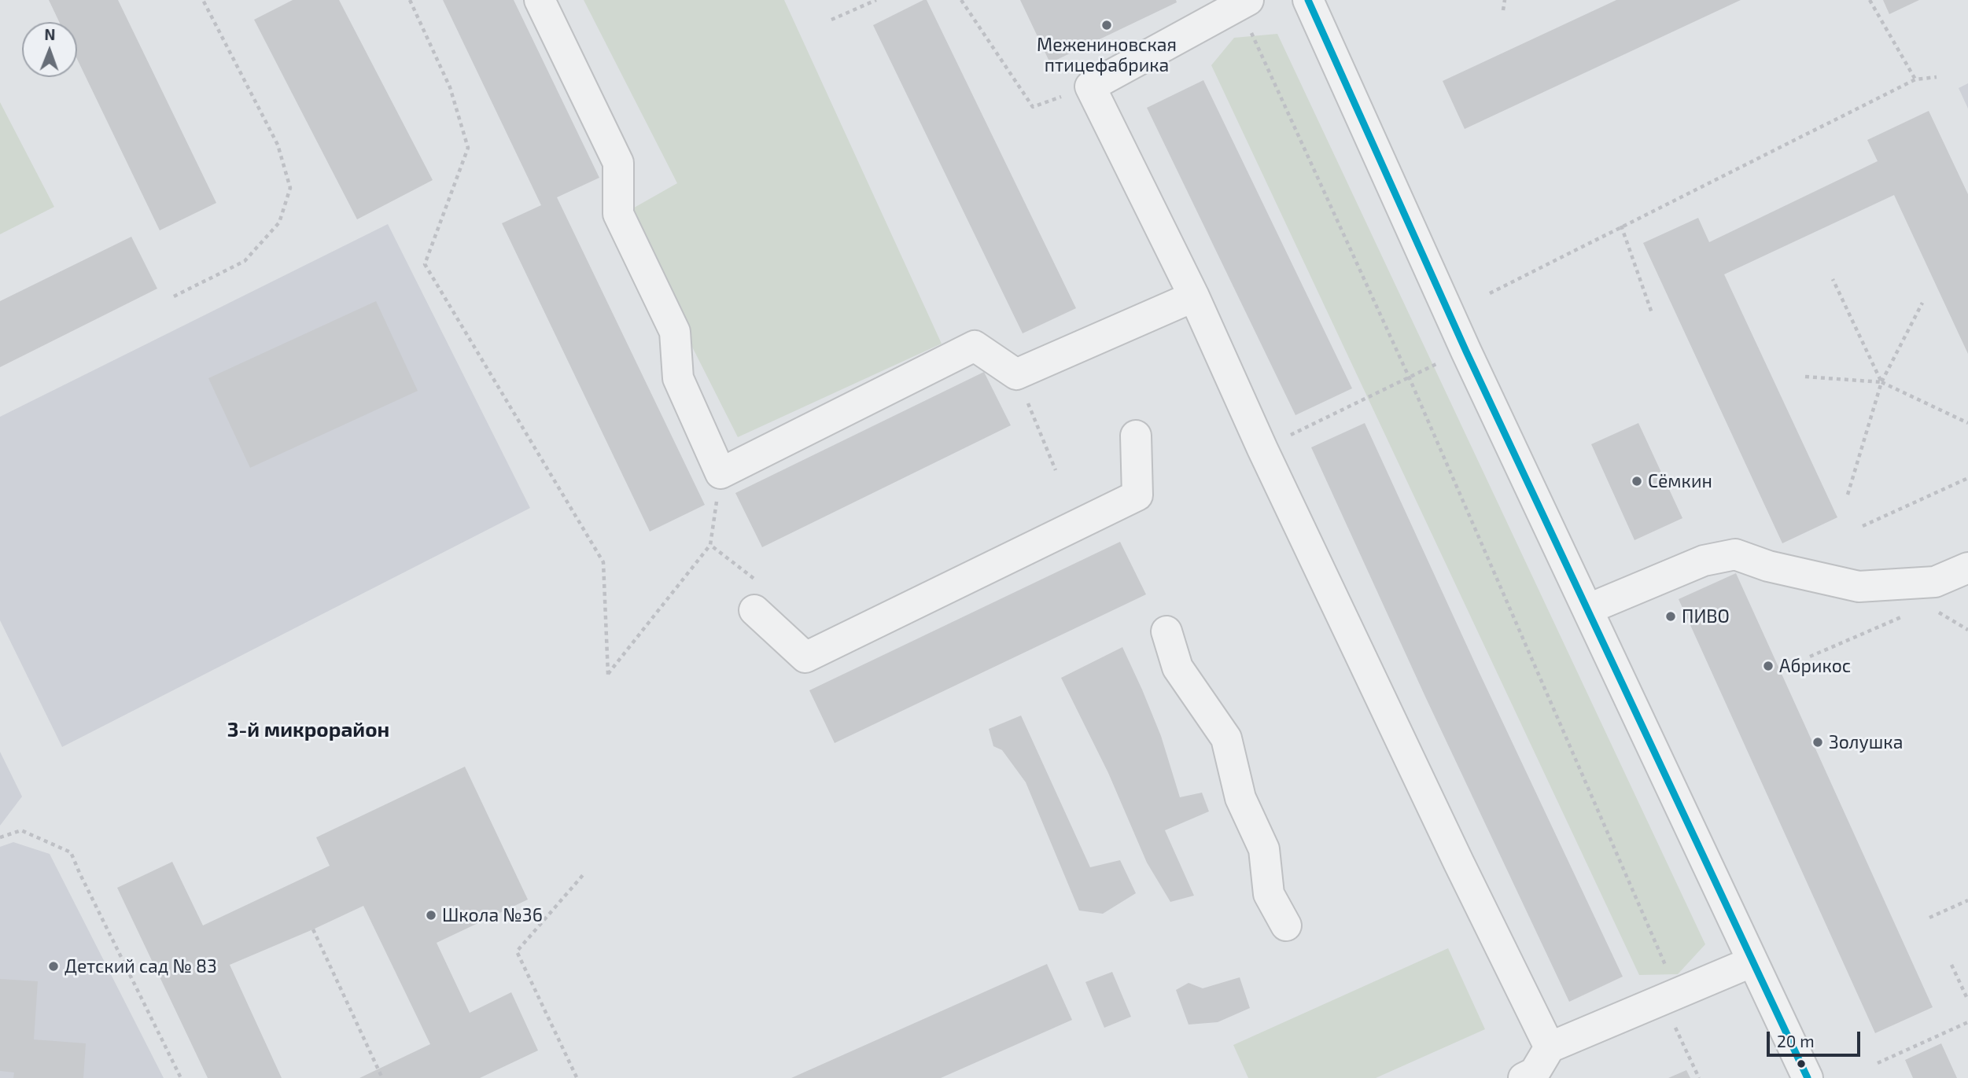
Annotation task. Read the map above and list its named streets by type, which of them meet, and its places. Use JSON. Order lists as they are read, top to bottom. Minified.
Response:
{"districts":["3-й микрорайон"],"places":["Межениновская птицефабрика","Сёмкин","ПИВО","Абрикос","Золушка","Школа №36","Детский сад № 83"],"scale_bar":"20 m","north":"top"}
